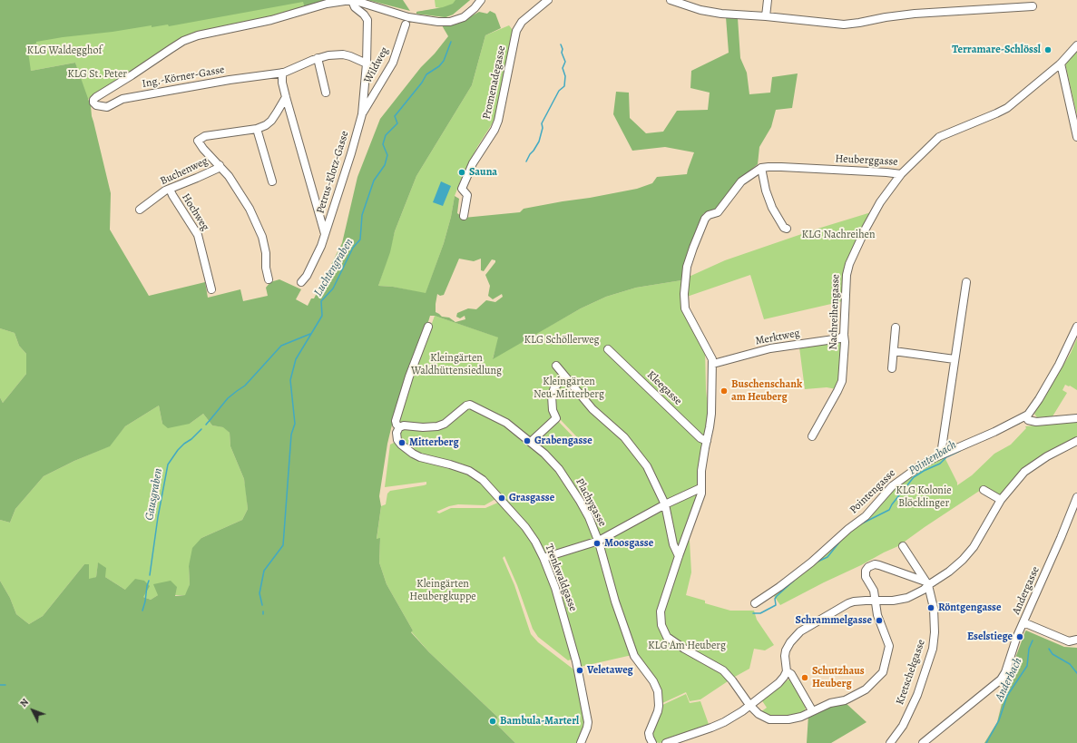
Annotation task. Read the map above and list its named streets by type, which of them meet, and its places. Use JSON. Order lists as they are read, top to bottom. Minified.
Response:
{"streets":{"street":["Wildweg","Ing.-Körner-Gasse","Promenadegasse","Heuberggasse","Buchenweg","Petrus-Klotz-Gasse","Hochweg","Nachreihengasse","Merktweg","Kleegasse","Pointengasse","Plachygasse","Trenkwaldgasse","Andergasse","Kretschekgasse"]},"crossings":[["Wildweg","Petrus-Klotz-Gasse"],["Ing.-Körner-Gasse","Petrus-Klotz-Gasse"],["Heuberggasse","Nachreihengasse"],["Buchenweg","Hochweg"],["Nachreihengasse","Merktweg"],["Plachygasse","Trenkwaldgasse"]],"water":["Luchtengraben","Pointenbach","Gausgraben","Anderbach"],"parks":["KLG Waldegghof","KLG St. Peter","KLG Nachreihen","KLG Schöllerweg","Kleingärten Waldhüttensiedlung","Kleingärten Neu-Mitterberg","KLG Kolonie Blöcklinger","Kleingärten Heubergkuppe","KLG Am Heuberg"],"places":["Terramare-Schlössl","Sauna","Buschenschank am Heuberg","Grabengasse","Mitterberg","Grasgasse","Moosgasse","Röntgengasse","Schrammelgasse","Eselstiege","Veletaweg","Schutzhaus Heuberg","Bambula-Marterl"],"north":"top left"}
